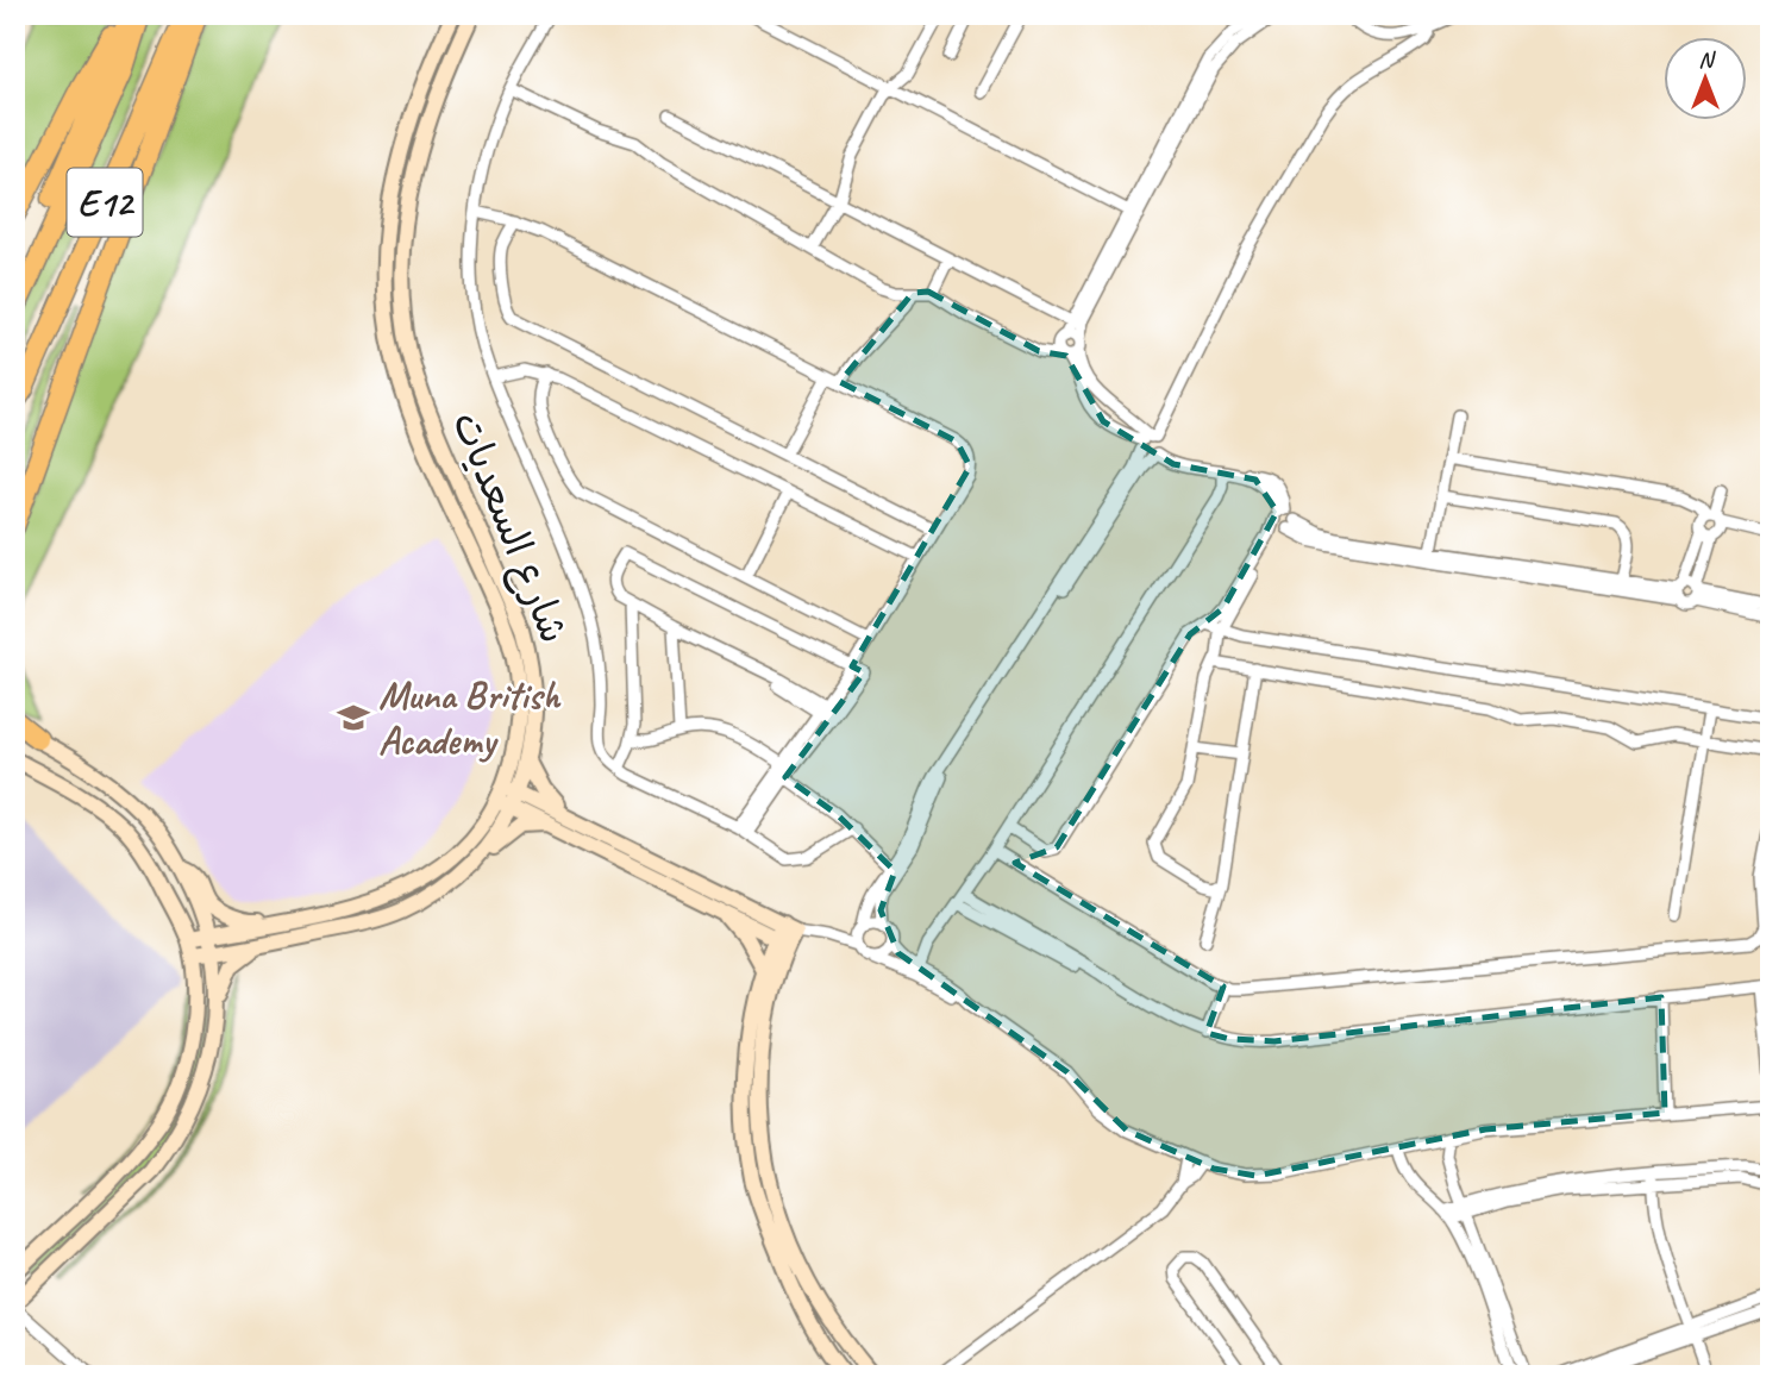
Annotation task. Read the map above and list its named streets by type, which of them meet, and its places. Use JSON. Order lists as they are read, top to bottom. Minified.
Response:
{"streets":{"highway":["E12"],"street":["شارع السعديات"]},"places":{"school or university":["Muna British Academy"]},"north":"top"}
